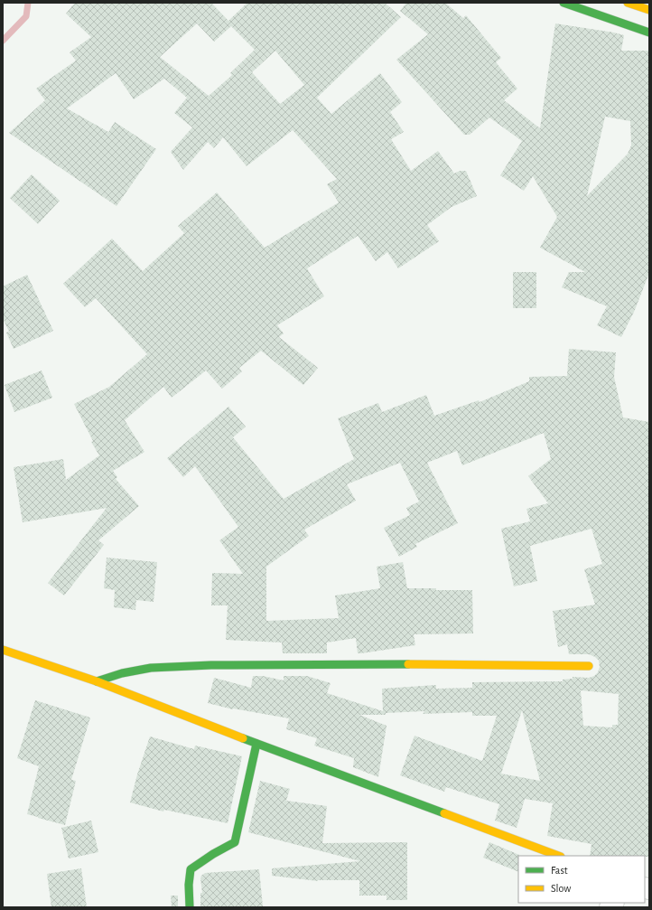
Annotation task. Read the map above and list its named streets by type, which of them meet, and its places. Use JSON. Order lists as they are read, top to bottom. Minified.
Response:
{"legend":["Fast","Slow"]}
